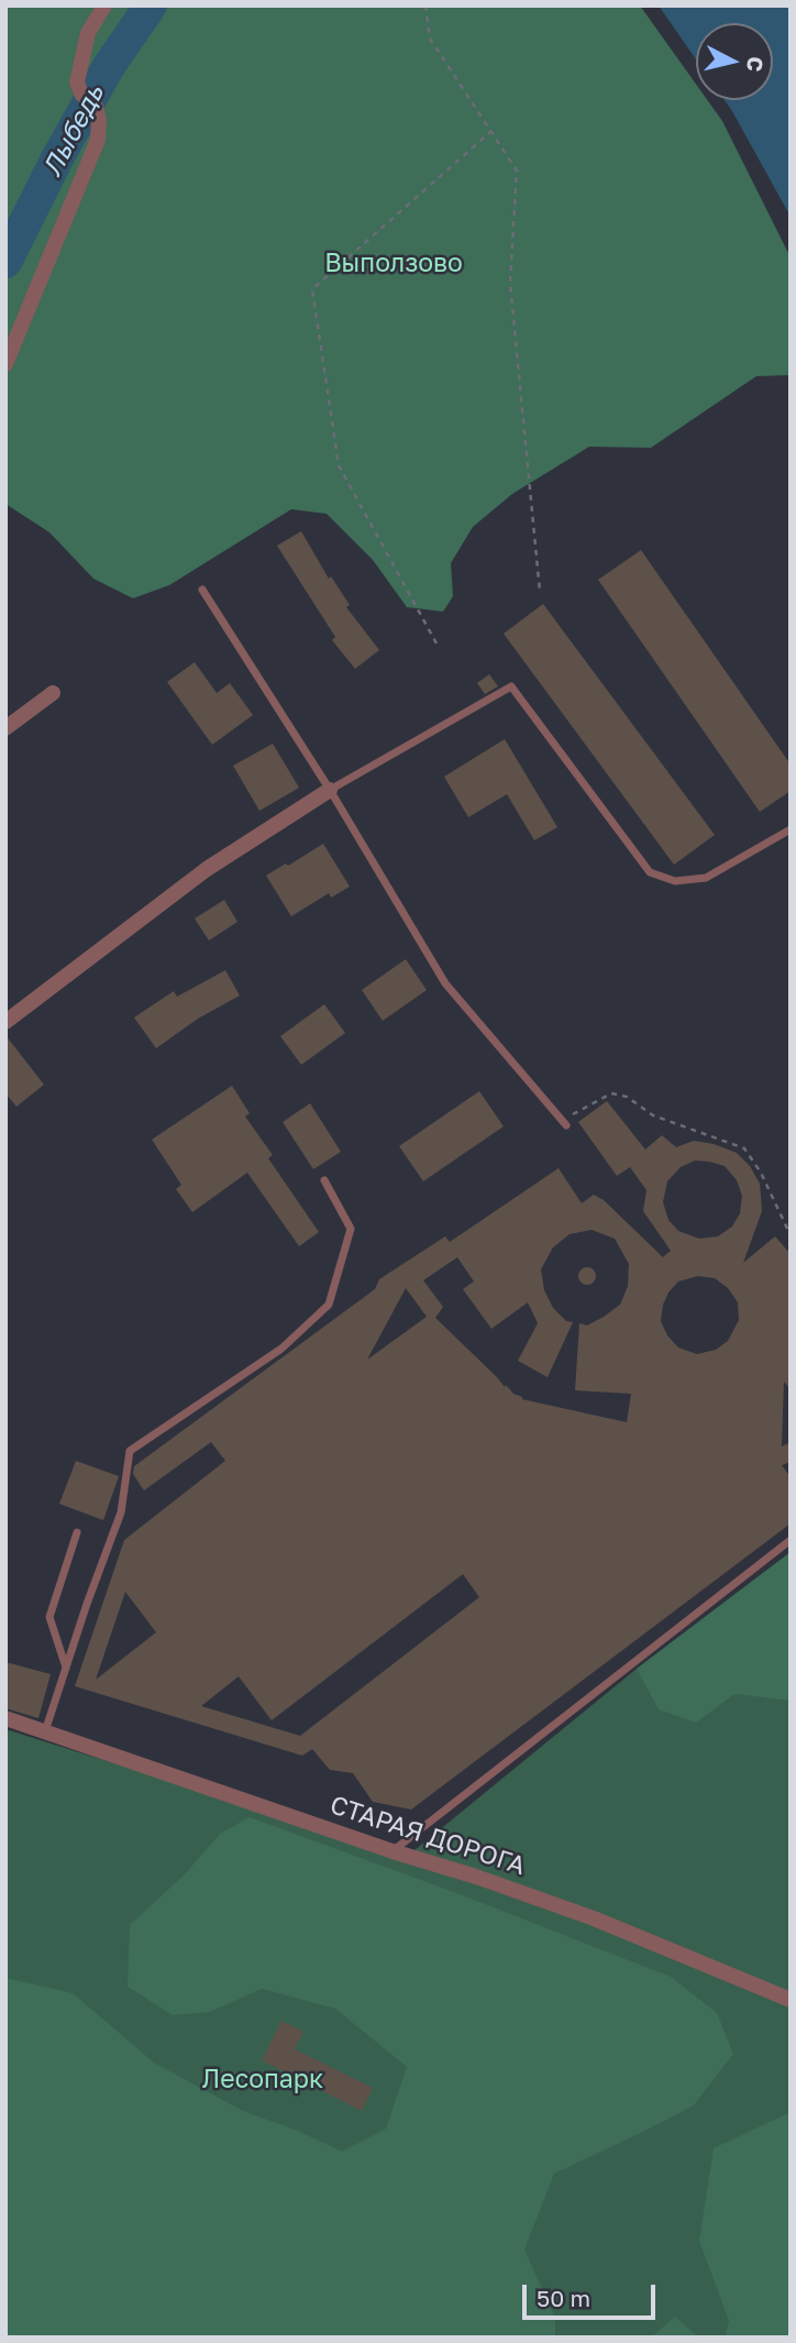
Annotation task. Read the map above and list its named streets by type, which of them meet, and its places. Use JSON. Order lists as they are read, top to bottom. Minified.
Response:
{"streets":{"street":["СТАРАЯ ДОРОГА"]},"water":["Лыбедь"],"parks":["Выползово","Лесопарк"],"scale_bar":"50 m","north":"right"}
